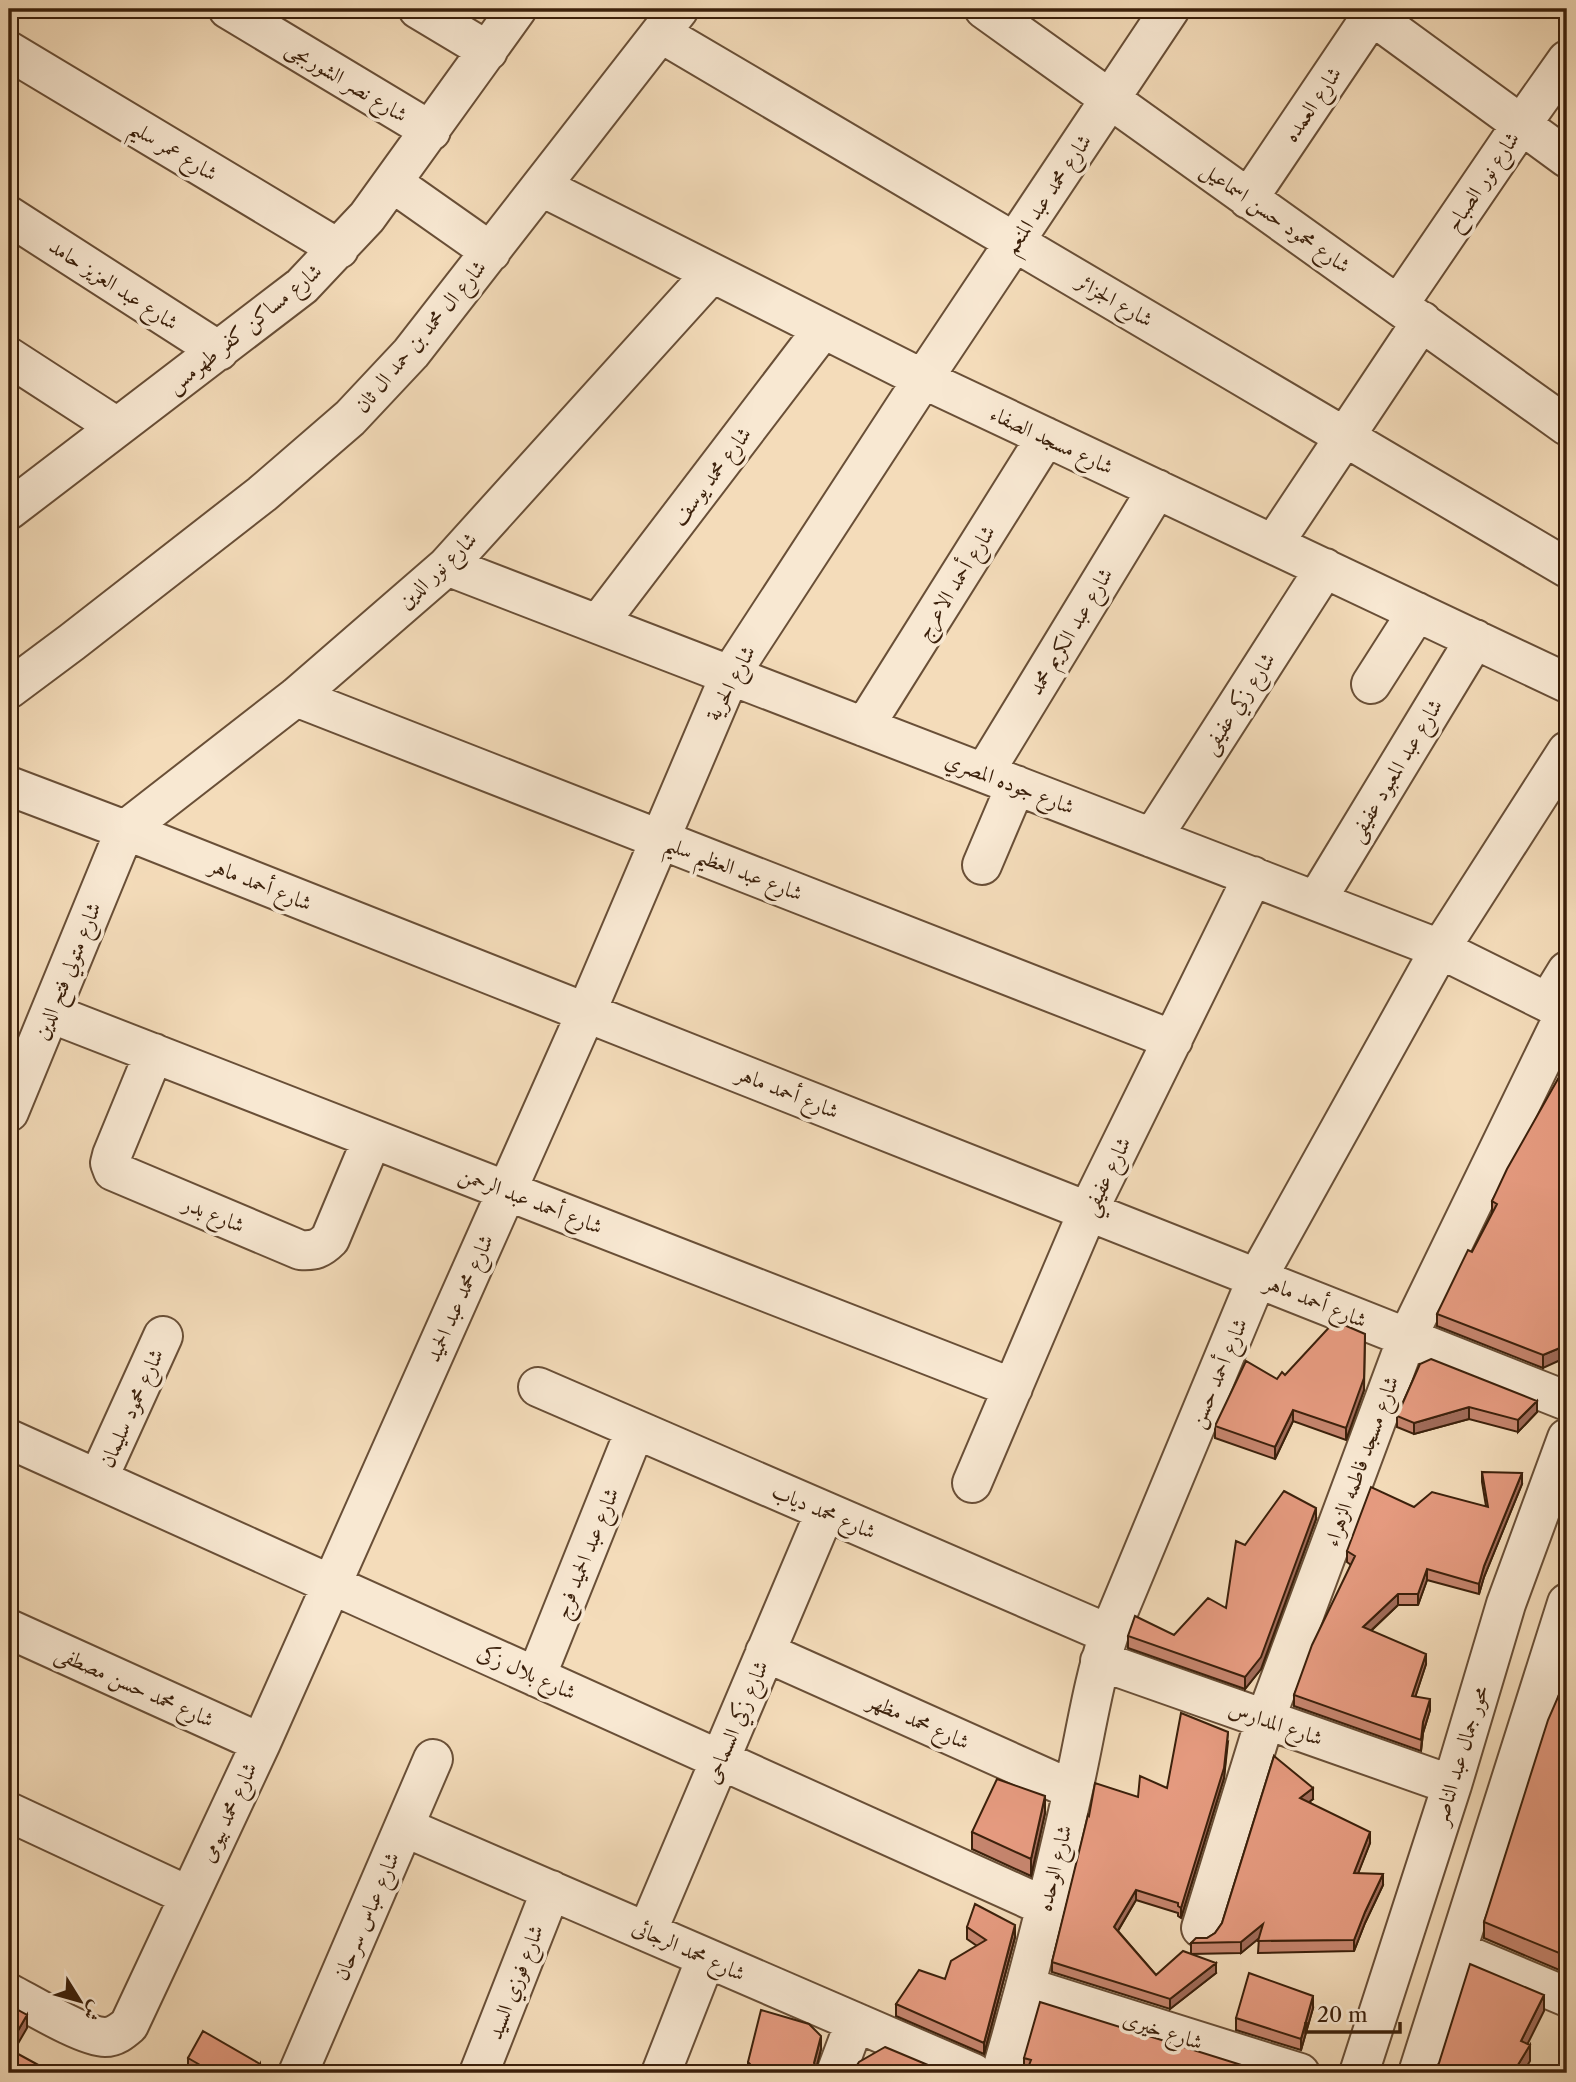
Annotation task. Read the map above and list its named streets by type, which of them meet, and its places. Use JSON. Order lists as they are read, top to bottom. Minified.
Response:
{"streets":{"street":["شارع نصر الشوربجى","شارع العمده","شارع عمر سليم","شارع نور الصباح","شارع محمد عبد المنعم","شارع محمود حسن اسماعيل","شارع عبد العزيز حامد","شارع الجزائر","شارع مساكن كفر طهرمس","شارع ال محمد بن حمد ال ثان","شارع مسجد الصفاء","شارع محمد يوسف","شارع نور الدين","شارع أحمد الاعرج","شارع عبد الكريم محمد","شارع الحرية","شارع زكي عفيفى","شارع عبد المعبود عفيفى","شارع جوده المصري","شارع عبد العظيم سليم","شارع أحمد ماهر","شارع متولي فتح الدين","شارع عفيفي","شارع أحمد عبد الرحمن","شارع بدر","شارع محمد عبد الحميد","شارع أحمد حسن","شارع محمود سليمان","شارع مسجد فاطمه الزهراء","شارع محمد دياب","شارع عبد الحميد فرج","شارع بلال زكى","شارع محمد حسن مصطفى","شارع محمد مظهر","شارع زكي السماحى","شارع المدارس","محور جمال عبد الناصر","شارع محمد بيومى","شارع الوحده","شارع عباس سرحان","شارع محمد الرجائى","شارع فوزي السيد","شارع خيرى"]},"crossings":[["شارع نصر الشوربجى","شارع مساكن كفر طهرمس"],["شارع العمده","شارع محمود حسن اسماعيل"],["شارع عمر سليم","شارع مساكن كفر طهرمس"],["شارع نور الصباح","شارع محمود حسن اسماعيل"],["شارع نور الصباح","شارع الجزائر"],["شارع نور الصباح","شارع مسجد الصفاء"],["شارع محمد عبد المنعم","شارع محمود حسن اسماعيل"],["شارع محمد عبد المنعم","شارع الجزائر"],["شارع محمد عبد المنعم","شارع مسجد الصفاء"],["شارع محمد عبد المنعم","شارع الحرية"],["شارع عبد العزيز حامد","شارع مساكن كفر طهرمس"],["شارع الجزائر","شارع ال محمد بن حمد ال ثان"],["شارع ال محمد بن حمد ال ثان","شارع مسجد الصفاء"],["شارع مسجد الصفاء","شارع محمد يوسف"],["شارع مسجد الصفاء","شارع نور الدين"],["شارع مسجد الصفاء","شارع أحمد الاعرج"],["شارع مسجد الصفاء","شارع عبد الكريم محمد"],["شارع مسجد الصفاء","شارع الحرية"],["شارع مسجد الصفاء","شارع زكي عفيفى"],["شارع مسجد الصفاء","شارع عبد المعبود عفيفى"],["شارع محمد يوسف","شارع جوده المصري"],["شارع نور الدين","شارع جوده المصري"],["شارع نور الدين","شارع عبد العظيم سليم"],["شارع نور الدين","شارع أحمد ماهر"],["شارع نور الدين","شارع متولي فتح الدين"],["شارع أحمد الاعرج","شارع جوده المصري"],["شارع عبد الكريم محمد","شارع جوده المصري"],["شارع الحرية","شارع جوده المصري"],["شارع الحرية","شارع عبد العظيم سليم"],["شارع الحرية","شارع أحمد ماهر"],["شارع الحرية","شارع محمد عبد الحميد"],["شارع زكي عفيفى","شارع جوده المصري"],["شارع عبد المعبود عفيفى","شارع جوده المصري"],["شارع جوده المصري","شارع عفيفي"],["شارع جوده المصري","شارع أحمد حسن"],["شارع جوده المصري","شارع مسجد فاطمه الزهراء"],["شارع عبد العظيم سليم","شارع عفيفي"],["شارع أحمد ماهر","شارع متولي فتح الدين"],["شارع أحمد ماهر","شارع عفيفي"],["شارع أحمد ماهر","شارع محمد عبد الحميد"],["شارع أحمد ماهر","شارع أحمد حسن"],["شارع أحمد ماهر","شارع مسجد فاطمه الزهراء"],["شارع متولي فتح الدين","شارع أحمد عبد الرحمن"],["شارع عفيفي","شارع أحمد عبد الرحمن"],["شارع أحمد عبد الرحمن","شارع بدر"],["شارع أحمد عبد الرحمن","شارع محمد عبد الحميد"],["شارع محمد عبد الحميد","شارع بلال زكى"],["شارع محمد عبد الحميد","شارع محمد بيومى"],["شارع أحمد حسن","شارع محمد دياب"],["شارع أحمد حسن","شارع المدارس"],["شارع أحمد حسن","شارع الوحده"],["شارع محمود سليمان","شارع بلال زكى"],["شارع مسجد فاطمه الزهراء","شارع المدارس"],["شارع محمد دياب","شارع عبد الحميد فرج"],["شارع محمد دياب","شارع زكي السماحى"],["شارع محمد دياب","شارع المدارس"],["شارع محمد دياب","شارع الوحده"],["شارع عبد الحميد فرج","شارع بلال زكى"],["شارع بلال زكى","شارع زكي السماحى"],["شارع بلال زكى","شارع محمد بيومى"],["شارع بلال زكى","شارع الوحده"],["شارع محمد حسن مصطفى","شارع محمد بيومى"],["شارع محمد مظهر","شارع زكي السماحى"],["شارع محمد مظهر","شارع الوحده"],["شارع زكي السماحى","شارع محمد الرجائى"],["شارع المدارس","محور جمال عبد الناصر"],["شارع المدارس","شارع الوحده"],["شارع الوحده","شارع خيرى"],["شارع عباس سرحان","شارع محمد الرجائى"],["شارع محمد الرجائى","شارع فوزي السيد"]],"scale_bar":"20 m","north":"bottom right"}
